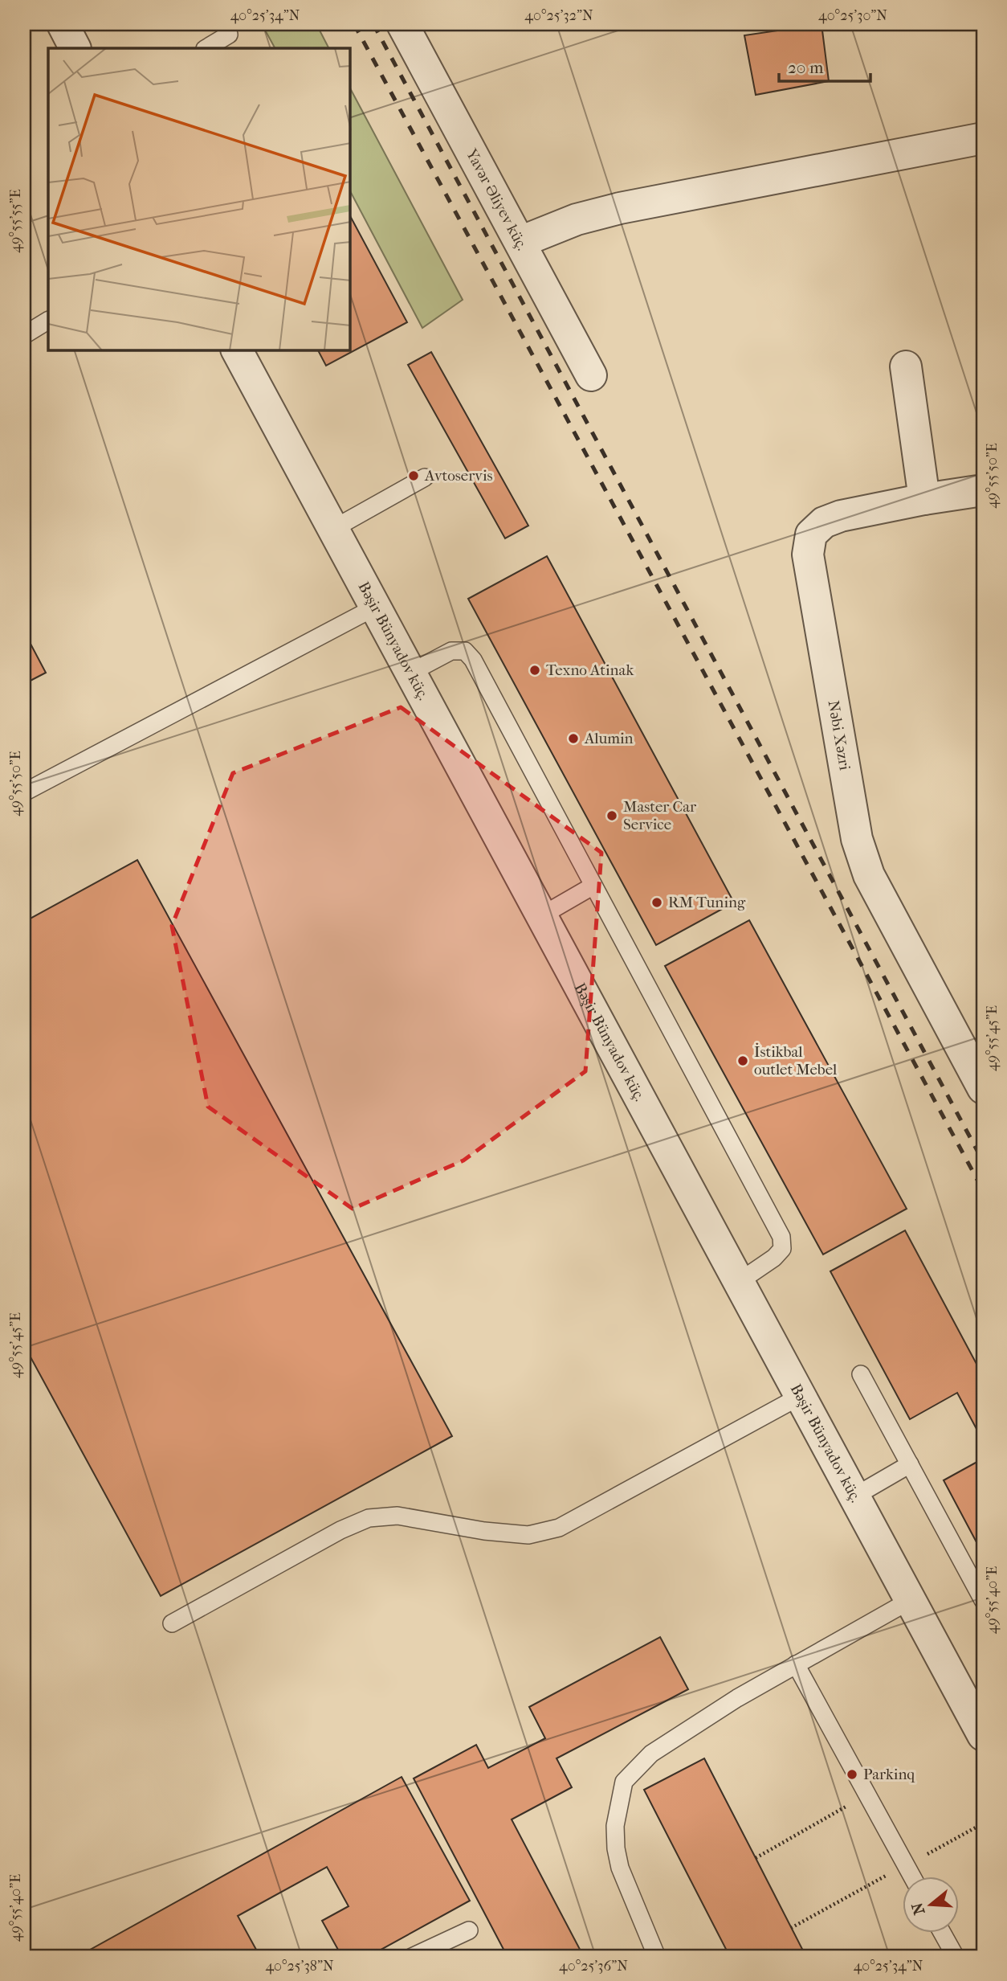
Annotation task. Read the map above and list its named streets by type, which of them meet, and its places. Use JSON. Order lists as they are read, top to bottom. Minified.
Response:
{"streets":{"street":["Yavər Əliyev küç.","Bəşir Bünyadov küç.","Nəbi Xəzri"]},"places":["Avtoservis","Texno Atinak","Alumin","Master Car Service","RM Tuning","İstikbal outlet Mebel","Parkinq"],"scale_bar":"20 m","north":"left","coordinates":["40°25'34\"N","40°25'32\"N","40°25'30\"N","49°55'55\"E","49°55'50\"E","49°55'45\"E","49°55'40\"E","40°25'38\"N","40°25'36\"N"]}
